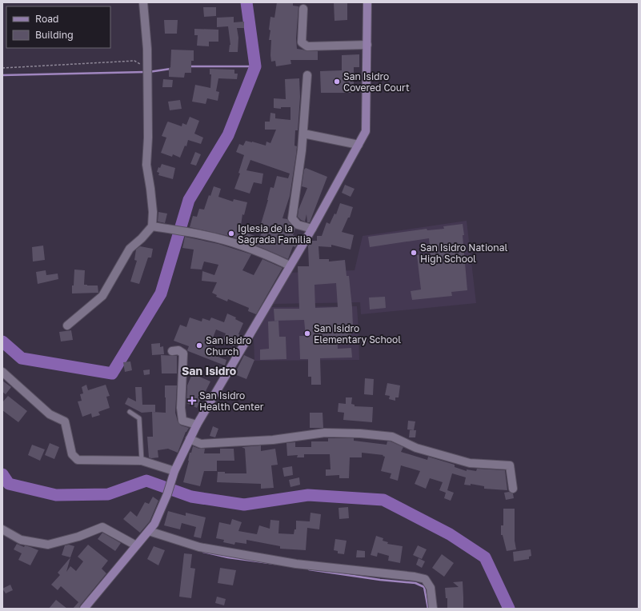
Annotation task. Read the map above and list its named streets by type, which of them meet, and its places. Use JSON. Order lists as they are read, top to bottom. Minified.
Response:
{"districts":["San Isidro"],"places":{"other":["San Isidro Covered Court","Iglesia de la Sagrada Familia","San Isidro National High School","San Isidro Elementary School","San Isidro Church"],"health":["San Isidro Health Center"]},"legend":["Road","Building"]}
